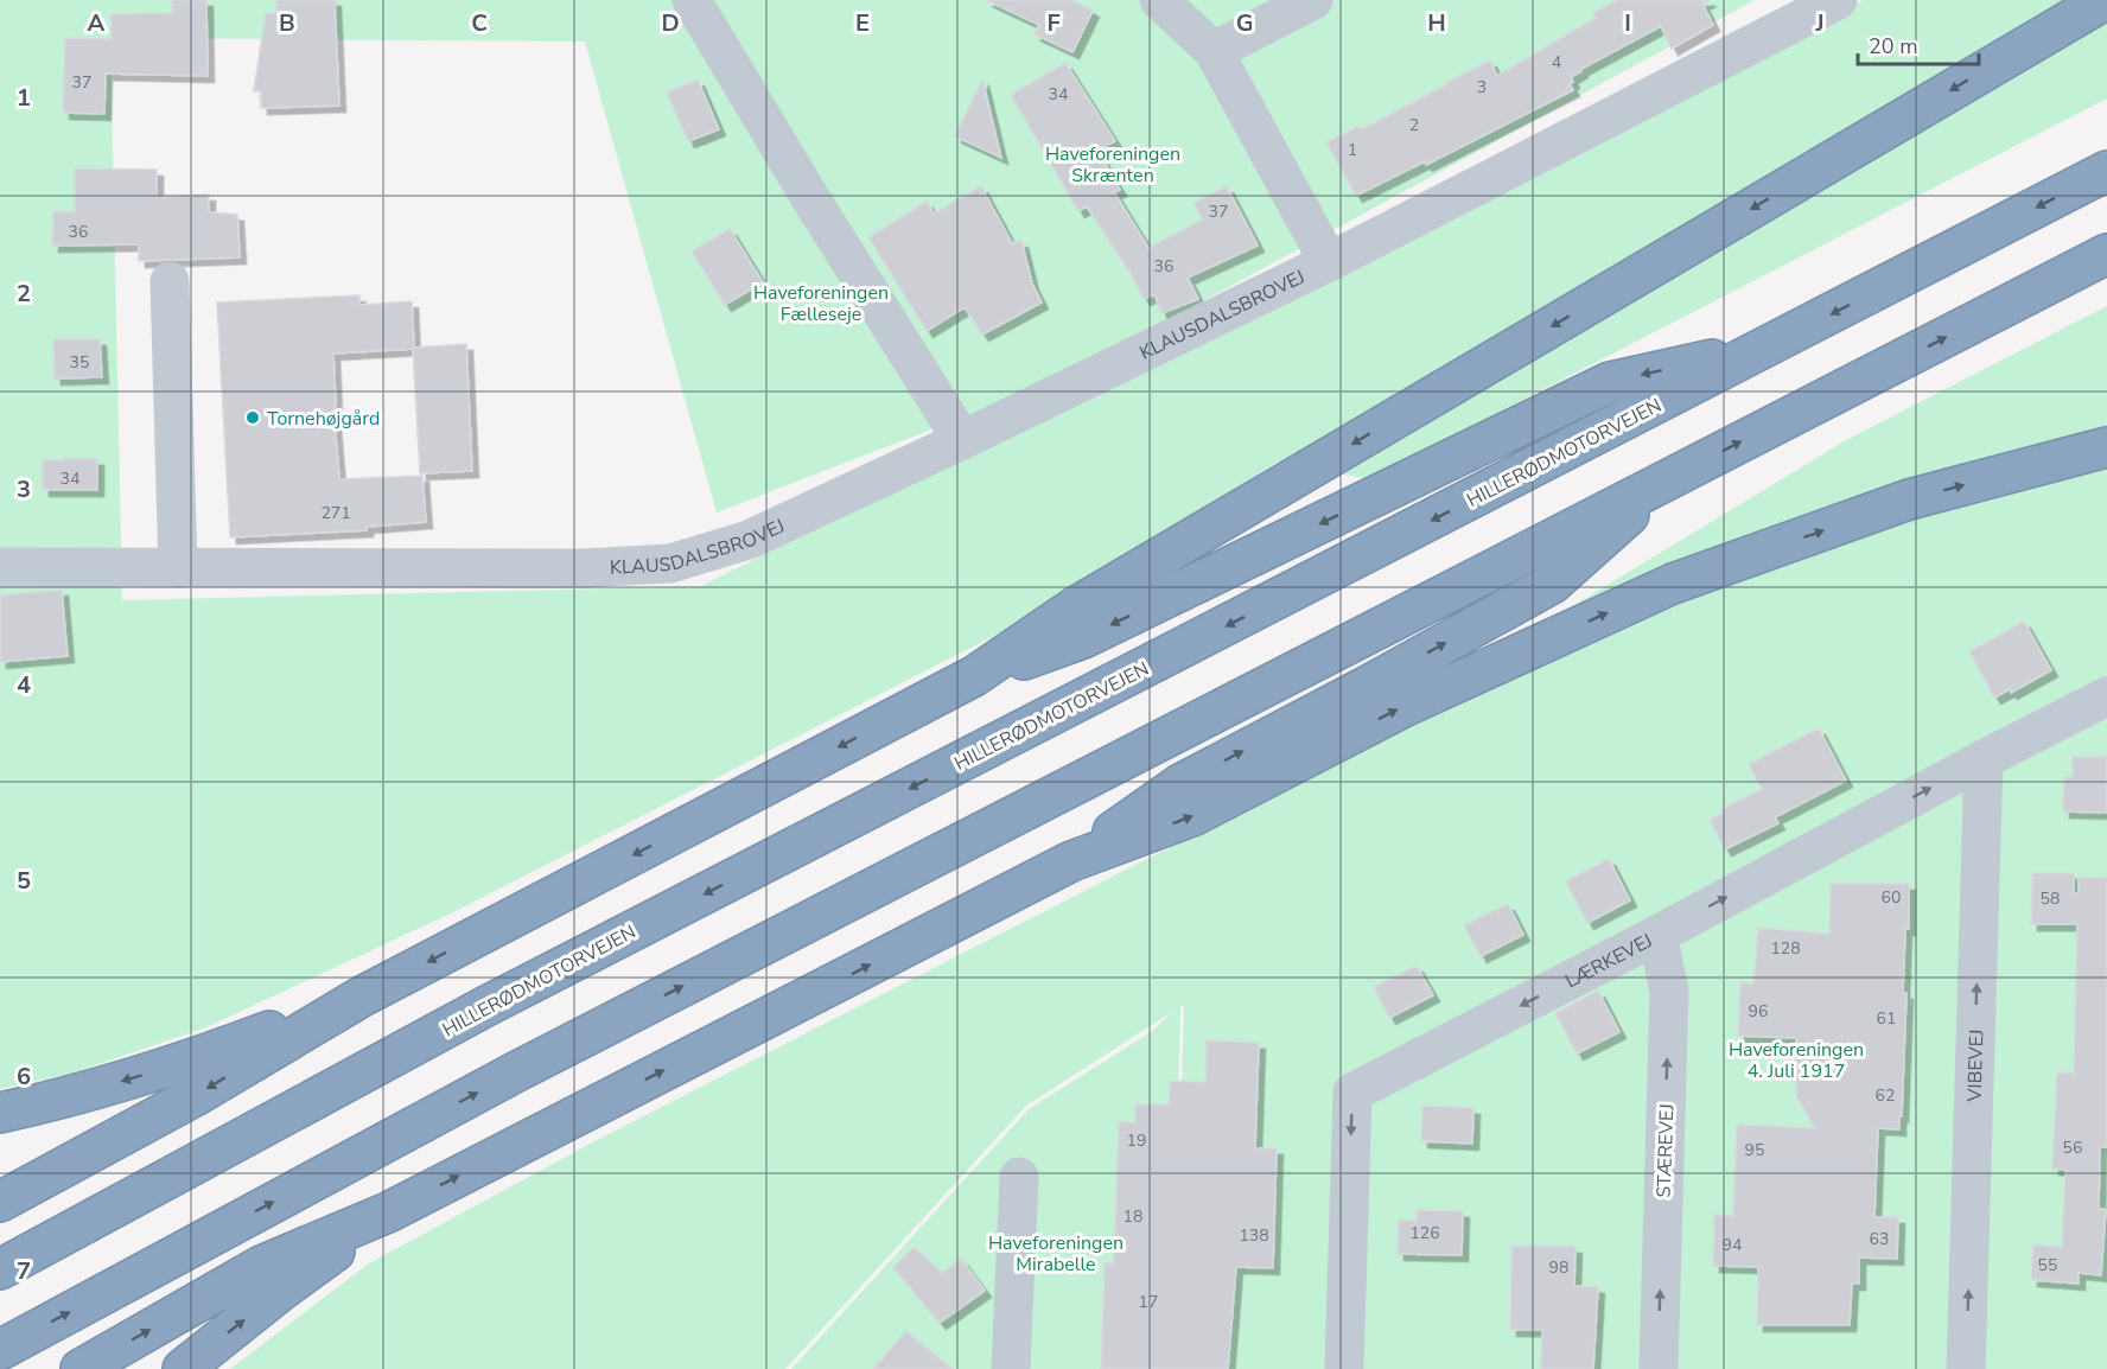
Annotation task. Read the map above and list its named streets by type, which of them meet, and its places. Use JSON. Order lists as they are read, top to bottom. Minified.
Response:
{"streets":{"highway":["HILLERØDMOTORVEJEN"],"street":["KLAUSDALSBROVEJ","LÆRKEVEJ","VIBEVEJ","STÆREVEJ"]},"crossings":[["LÆRKEVEJ","VIBEVEJ"],["LÆRKEVEJ","STÆREVEJ"]],"one_way":["VIBEVEJ","STÆREVEJ"],"parks":["Haveforeningen Skrænten","Haveforeningen Fælleseje","Haveforeningen 4. Juli 1917","Haveforeningen Mirabelle"],"places":["Tornehøjgård"],"house_numbers":["4","37","3","34","2","1","37","36","36","35","34","271","60","58","128","96","61","62","19","56","95","18","126","138","63","94","55","98","17"],"scale_bar":"20 m","grid":{"columns":["A","B","C","D","E","F","G","H","I","J"],"rows":["1","2","3","4","5","6","7"]}}
